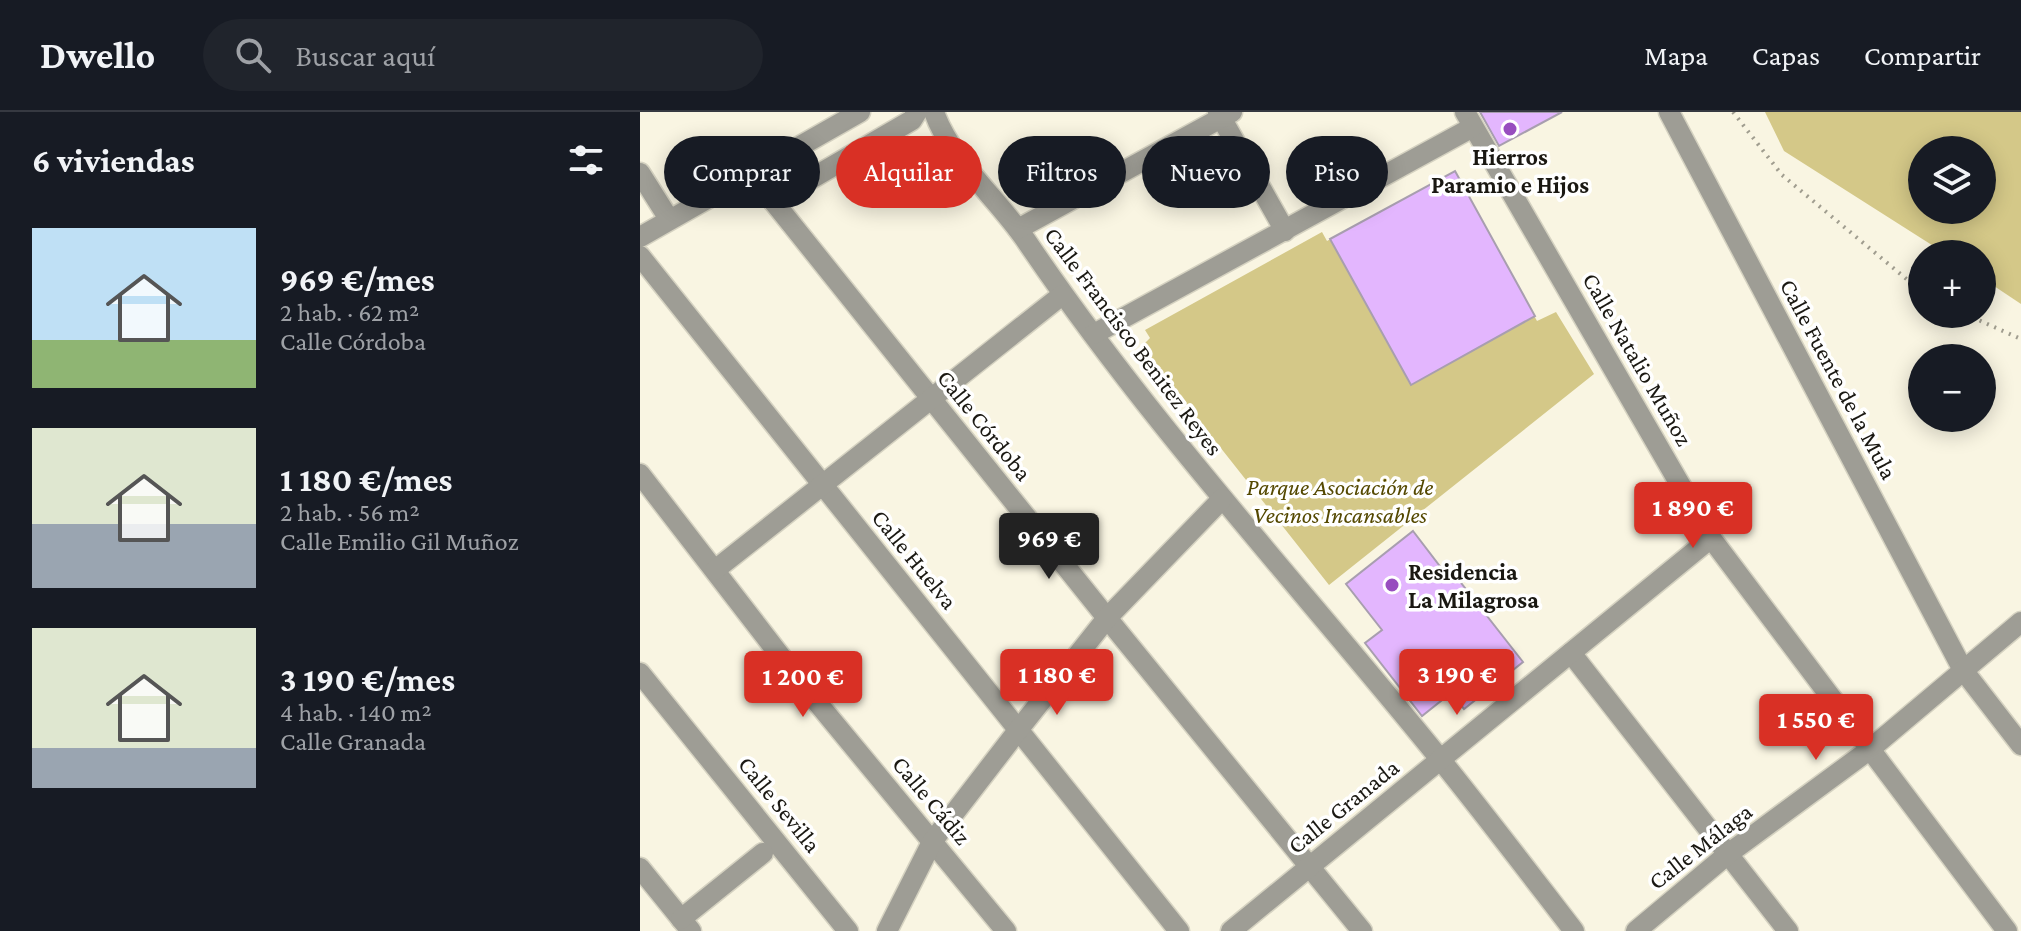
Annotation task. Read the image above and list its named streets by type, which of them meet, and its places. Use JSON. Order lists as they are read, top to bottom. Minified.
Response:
{"streets":{"street":["Calle Francisco Benitez Reyes","Calle Natalio Muñoz","Calle Fuente de la Mula","Calle Córdoba","Calle Huelva","Calle Cádiz","Calle Sevilla","Calle Granada","Calle Málaga"]},"crossings":[["Calle Francisco Benitez Reyes","Calle Granada"],["Calle Natalio Muñoz","Calle Granada"],["Calle Natalio Muñoz","Calle Málaga"],["Calle Fuente de la Mula","Calle Málaga"],["Calle Córdoba","Calle Granada"]],"parks":["Parque Asociación de Vecinos Incansables"],"places":["Hierros Paramio e Hijos","Residencia La Milagrosa"],"page":{"header":"Dwello","search":"Buscar aquí","nav":["Mapa","Capas","Compartir"],"heading":"6 viviendas","map_buttons":["+","−"],"chip":["Comprar","Alquilar","Filtros","Nuevo","Piso"],"list":[{"name":"969 €/mes","note":"2 hab. · 62 m² · Calle Córdoba"},{"name":"1 180 €/mes","note":"2 hab. · 56 m² · Calle Emilio Gil Muñoz"},{"name":"3 190 €/mes","note":"4 hab. · 140 m² · Calle Granada"}],"price":["1 890 €","969 €","1 180 €","3 190 €","1 200 €","1 550 €"]}}
